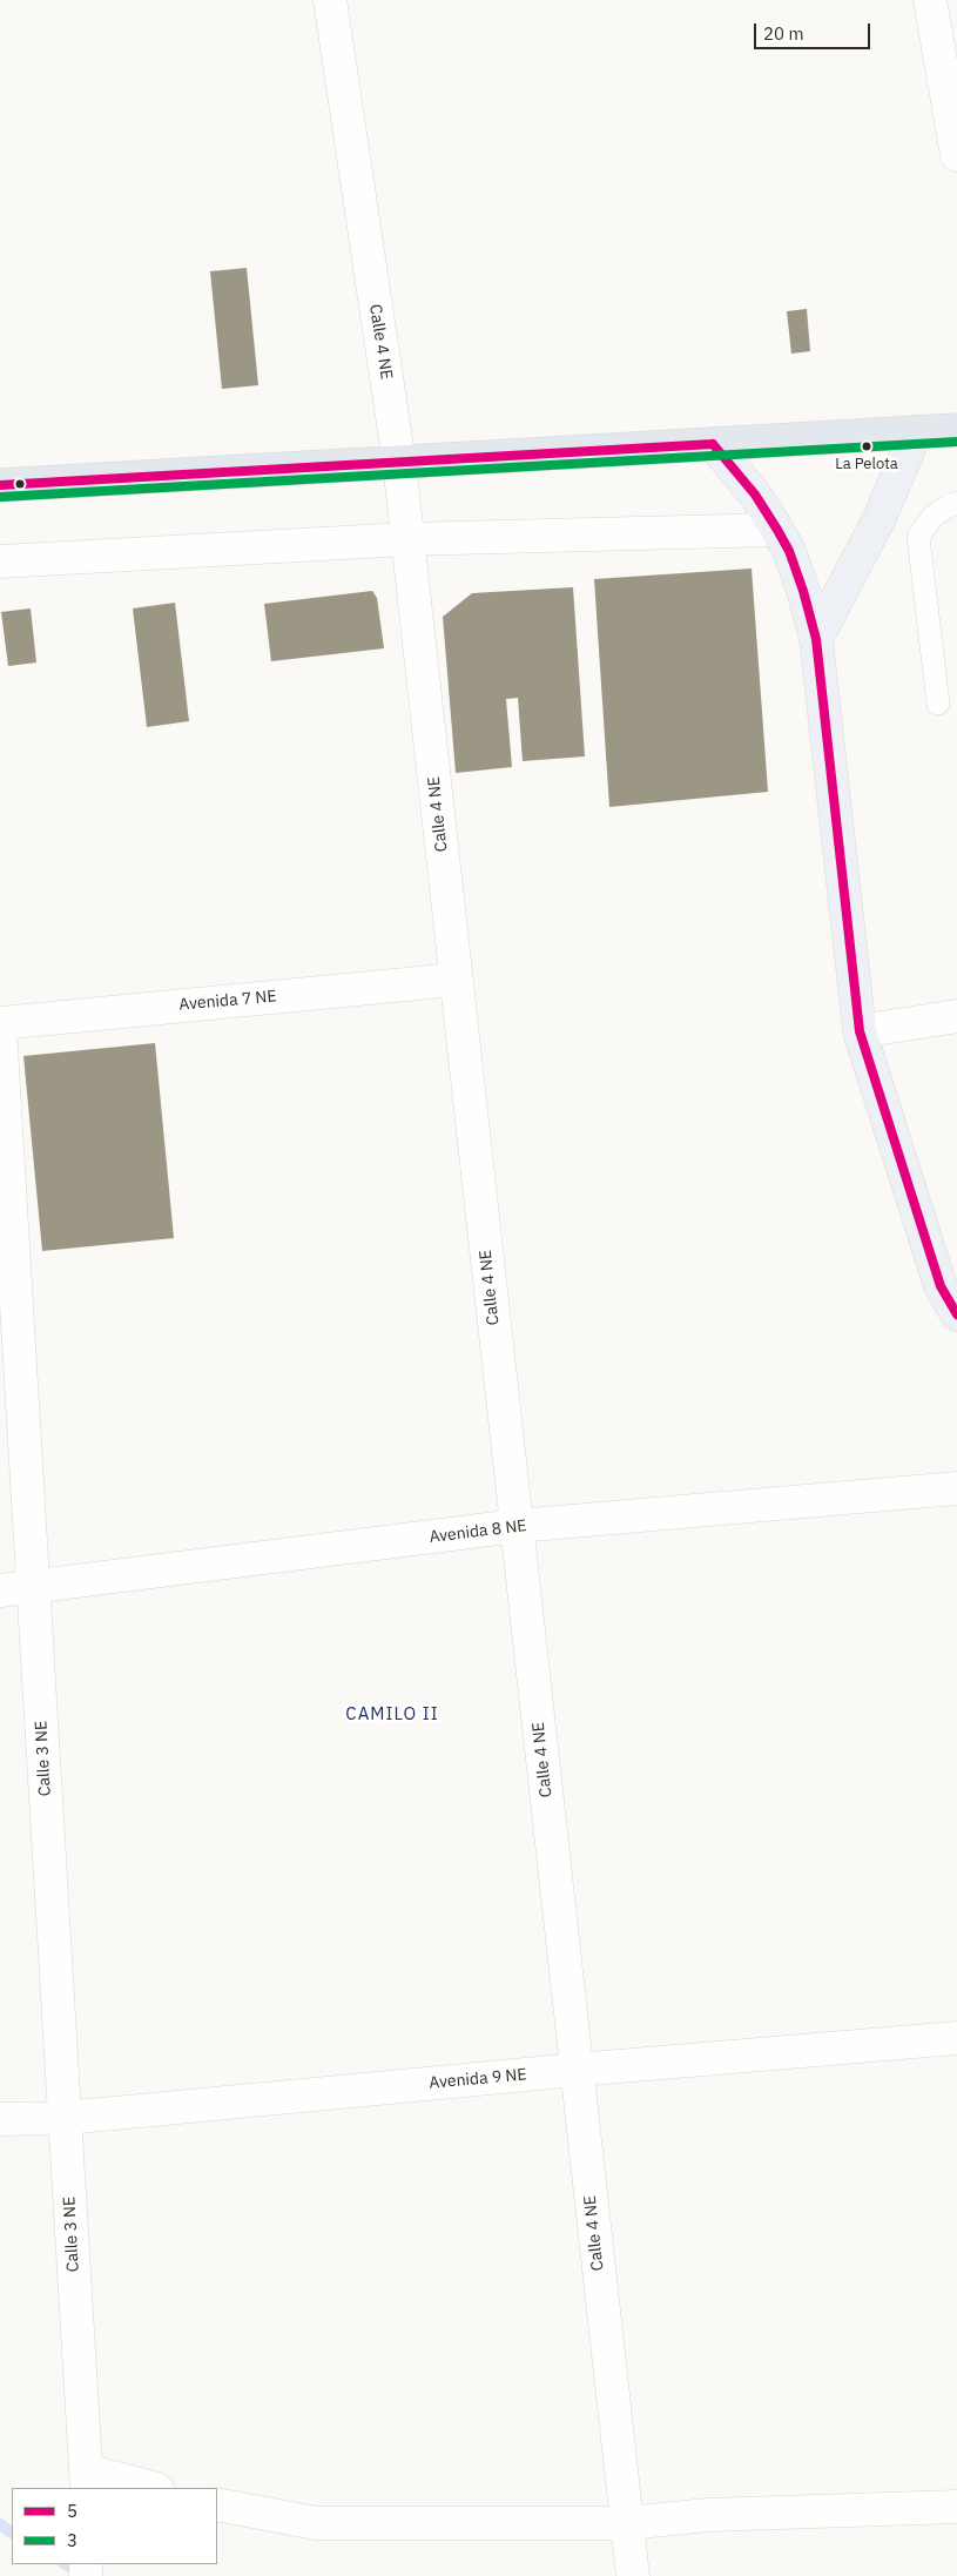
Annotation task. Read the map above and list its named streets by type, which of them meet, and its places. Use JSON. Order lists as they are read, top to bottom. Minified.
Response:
{"streets":{"street":["Calle 4 NE","Avenida 7 NE","Avenida 8 NE","Calle 3 NE","Avenida 9 NE"]},"crossings":[["Calle 4 NE","Avenida 7 NE"],["Calle 4 NE","Avenida 8 NE"],["Calle 4 NE","Avenida 9 NE"],["Avenida 8 NE","Calle 3 NE"],["Calle 3 NE","Avenida 9 NE"]],"districts":["CAMILO II"],"places":["La Pelota"],"lines":["transit line 3","transit line 5"],"legend":["5","3"],"scale_bar":"20 m"}
